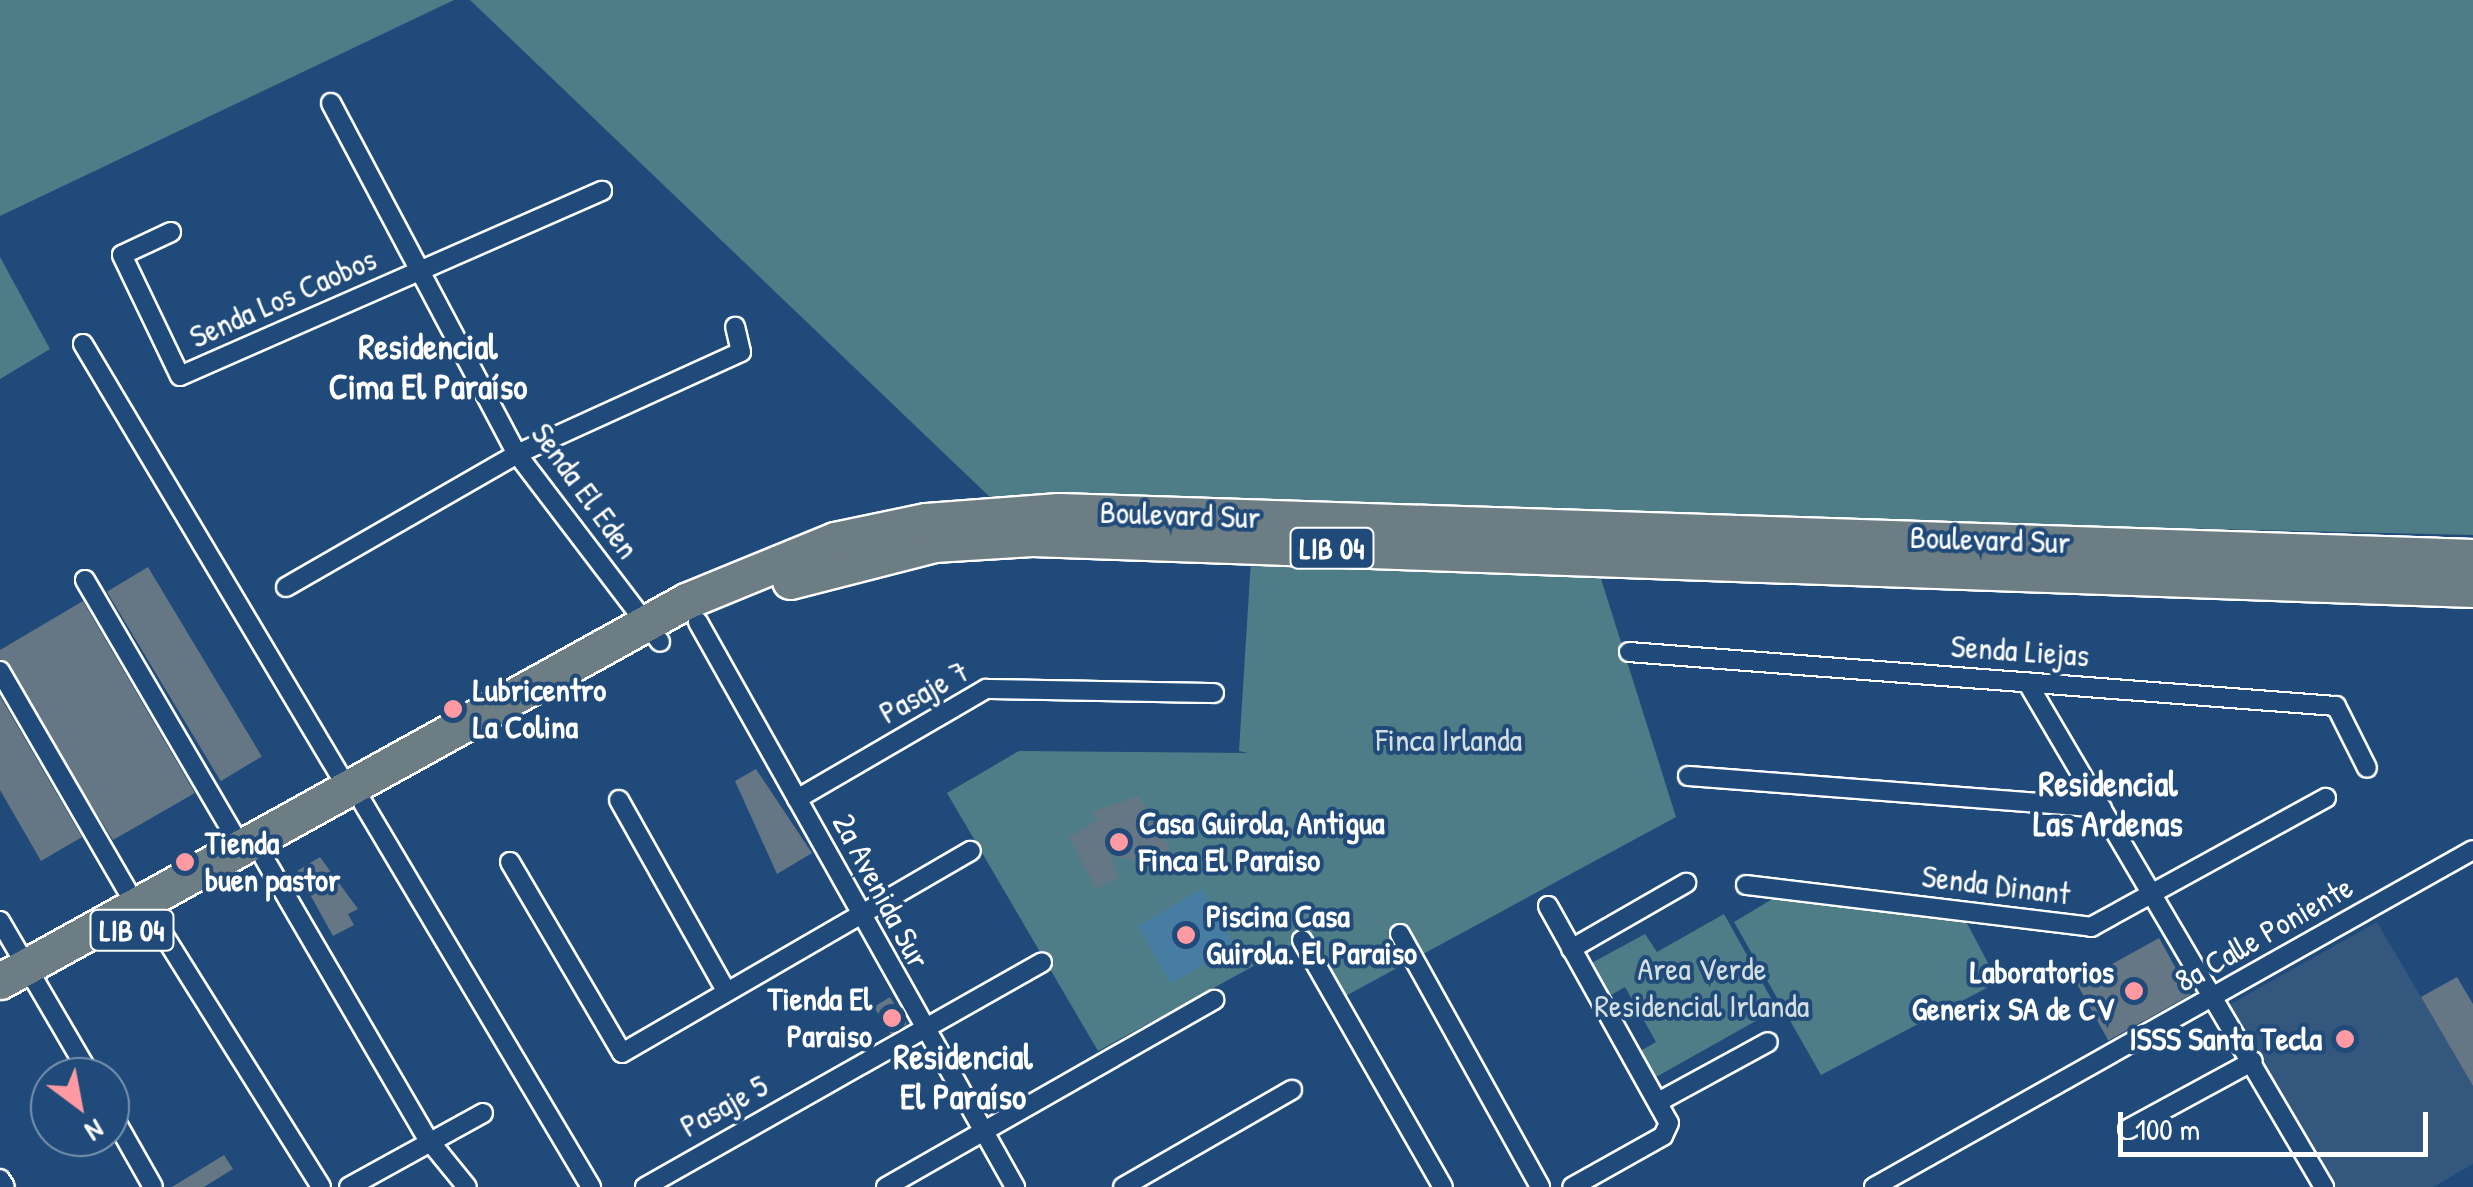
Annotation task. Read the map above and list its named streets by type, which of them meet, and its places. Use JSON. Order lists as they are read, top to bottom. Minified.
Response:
{"streets":{"highway":["Boulevard Sur","LIB 04"],"street":["Senda Los Caobos","Senda El Eden","Senda Liejas","Pasaje 7","Senda Dinant","2a Avenida Sur","8a Calle Poniente","Pasaje 5"]},"crossings":[["Senda Los Caobos","Senda El Eden"],["Senda El Eden","Boulevard Sur"],["Boulevard Sur","2a Avenida Sur"],["Pasaje 7","2a Avenida Sur"],["2a Avenida Sur","Pasaje 5"]],"districts":["Residencial Cima El Paraíso","Residencial Las Ardenas","Residencial El Paraíso"],"parks":["Finca Irlanda","Area Verde Residencial Irlanda"],"places":["Lubricentro La Colina","Casa Guirola, Antigua Finca El Paraiso","Tienda buen pastor","Piscina Casa Guirola. El Paraiso","Laboratorios Generix SA de CV","Tienda El Paraiso","ISSS Santa Tecla"],"scale_bar":"100 m","north":"bottom right"}
